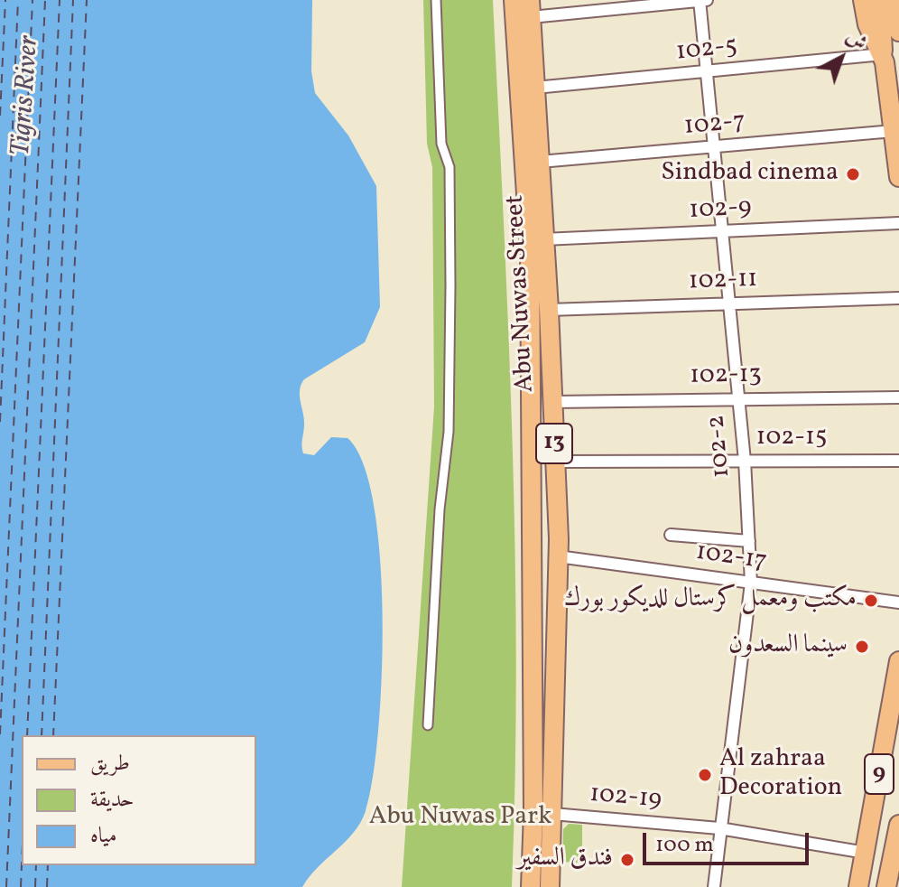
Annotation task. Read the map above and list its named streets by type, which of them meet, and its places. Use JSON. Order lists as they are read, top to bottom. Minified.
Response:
{"streets":{"main road":["Abu Nuwas Street","13","9"],"street":["102-5","102-7","102-9","102-11","102-13","102-15","102-2","102-17","102-19"]},"crossings":[["102-5","Abu Nuwas Street"],["102-5","102-2"],["102-7","Abu Nuwas Street"],["102-7","102-2"],["102-9","Abu Nuwas Street"],["102-9","102-2"],["102-11","Abu Nuwas Street"],["102-11","102-2"],["Abu Nuwas Street","102-13"],["Abu Nuwas Street","102-15"],["Abu Nuwas Street","102-17"],["Abu Nuwas Street","102-19"],["102-13","102-2"],["102-15","102-2"],["102-2","102-17"],["102-2","102-19"],["9","102-19"]],"water":["Tigris River"],"parks":["Abu Nuwas Park"],"places":["Sindbad cinema","مكتب ومعمل كرستال للديكور بورك","سينما السعدون","Al zahraa Decoration","فندق السفير"],"legend":["طريق","حديقة","مياه"],"scale_bar":"100 m","north":"top right"}
